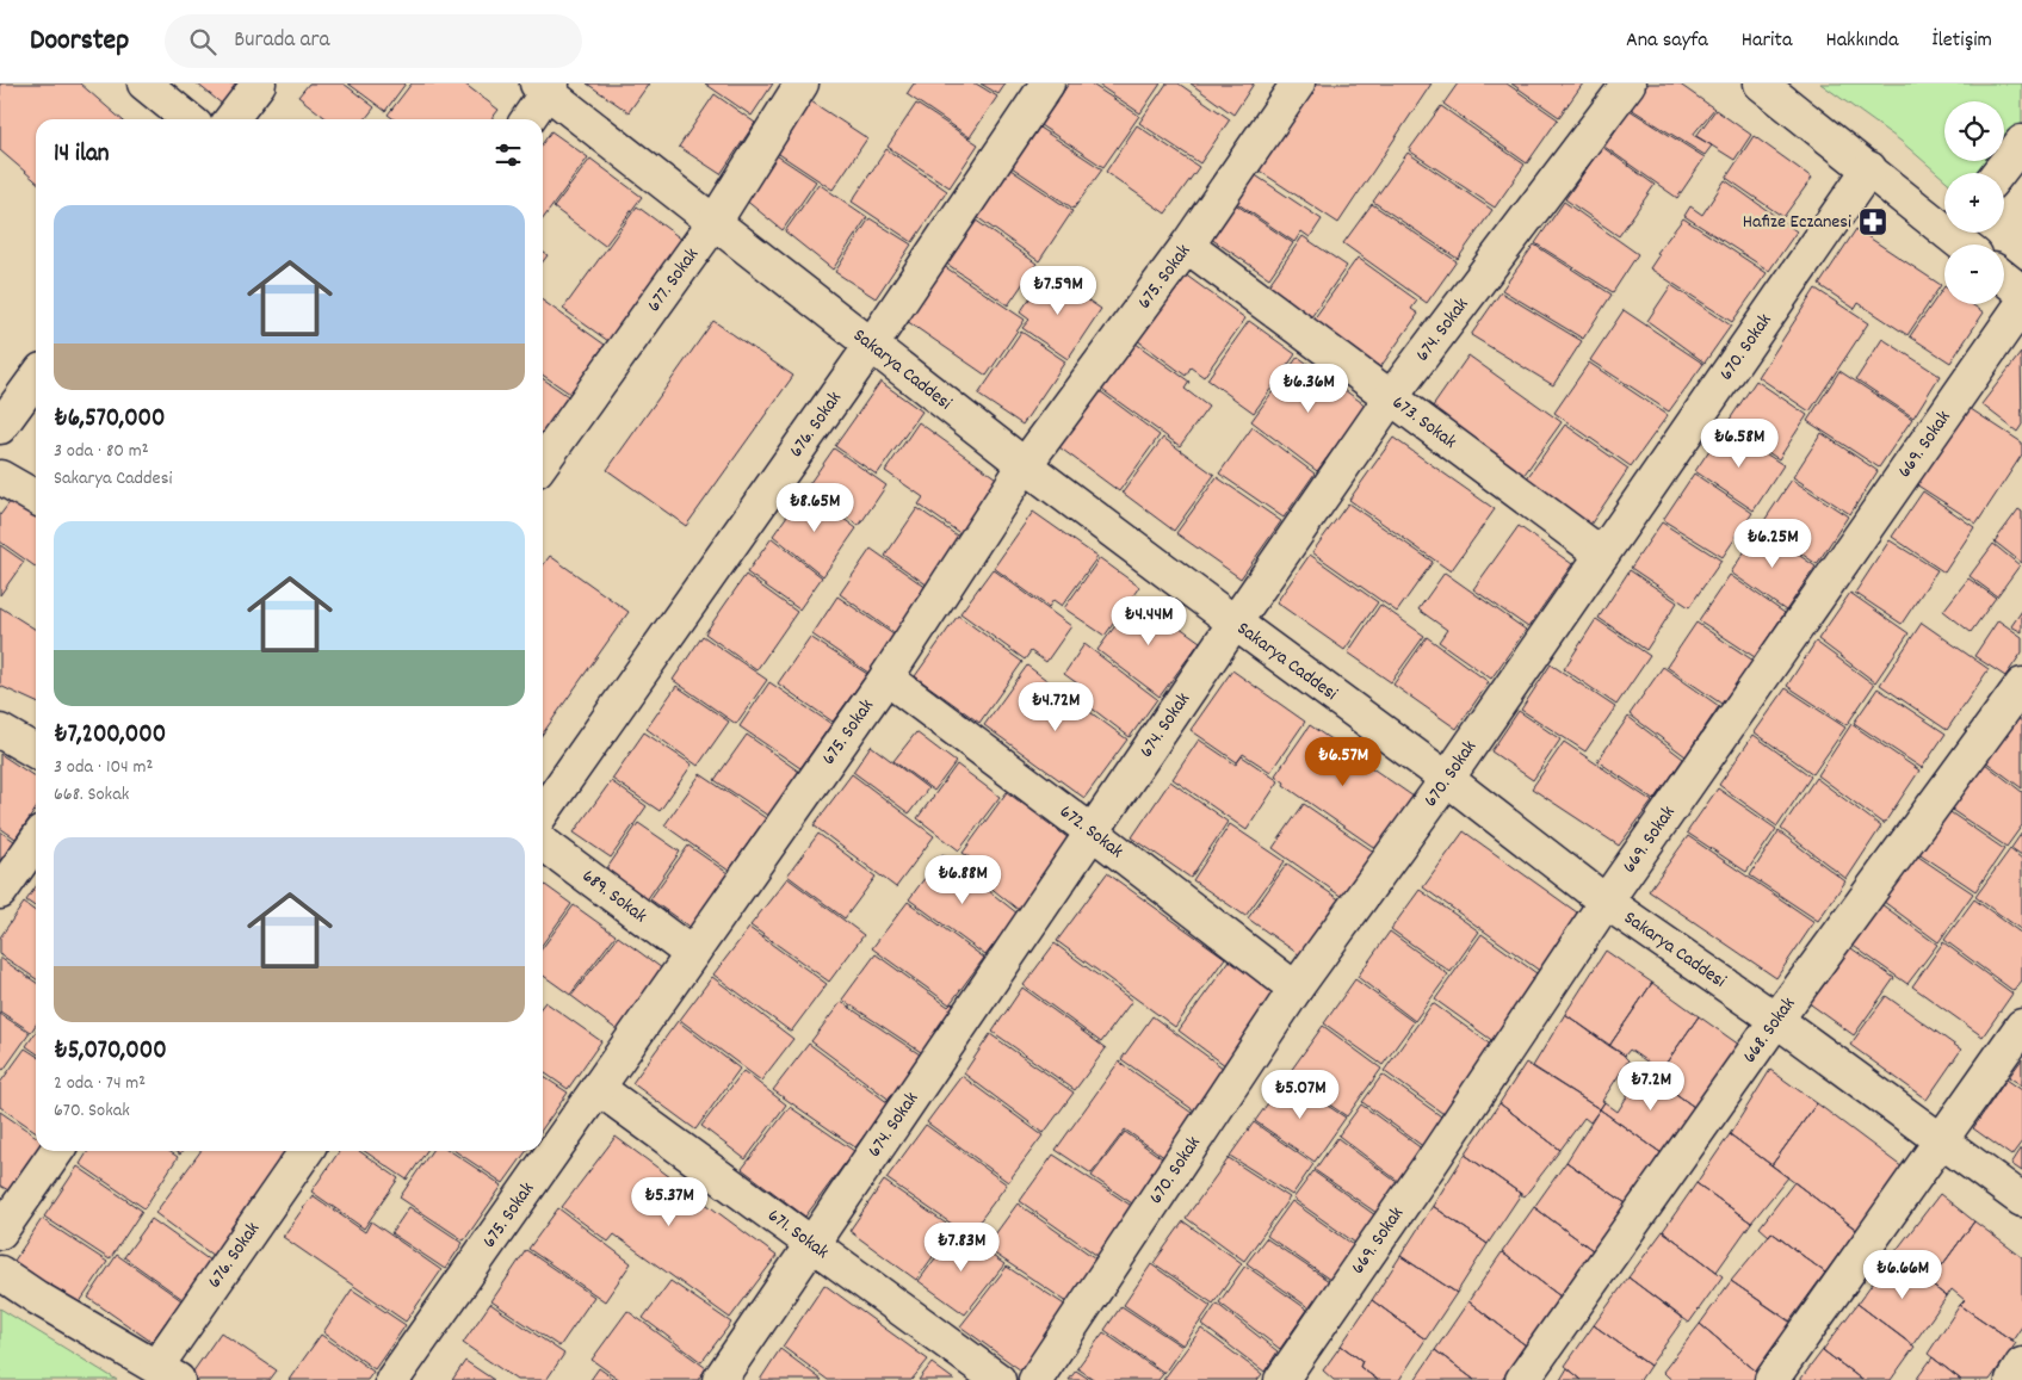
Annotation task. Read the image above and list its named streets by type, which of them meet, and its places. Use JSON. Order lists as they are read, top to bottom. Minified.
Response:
{"streets":{"street":["675. Sokak","677. Sokak","674. Sokak","670. Sokak","Sakarya Caddesi","673. Sokak","676. Sokak","669. Sokak","672. Sokak","689. Sokak","668. Sokak","671. Sokak"]},"crossings":[["675. Sokak","Sakarya Caddesi"],["675. Sokak","673. Sokak"],["675. Sokak","672. Sokak"],["675. Sokak","689. Sokak"],["675. Sokak","671. Sokak"],["677. Sokak","Sakarya Caddesi"],["674. Sokak","Sakarya Caddesi"],["674. Sokak","673. Sokak"],["674. Sokak","672. Sokak"],["674. Sokak","671. Sokak"],["670. Sokak","Sakarya Caddesi"],["670. Sokak","673. Sokak"],["670. Sokak","672. Sokak"],["Sakarya Caddesi","676. Sokak"],["Sakarya Caddesi","669. Sokak"],["Sakarya Caddesi","668. Sokak"]],"places":{"pharmacy":["Hafize Eczanesi"]},"page":{"header":"Doorstep","search":"Burada ara","nav":["Ana sayfa","Harita","Hakkında","İletişim"],"map_buttons":["+","−"],"heading":"14 ilan","list":[{"name":"₺6,570,000","note":"3 oda · 80 m² · Sakarya Caddesi"},{"name":"₺7,200,000","note":"3 oda · 104 m² · 668. Sokak"},{"name":"₺5,070,000","note":"2 oda · 74 m² · 670. Sokak"}],"price":["₺7.59M","₺6.36M","₺6.58M","₺8.65M","₺6.25M","₺4.44M","₺4.72M","₺6.57M","₺6.88M","₺7.2M","₺5.07M","₺5.37M","₺7.83M","₺6.66M"]}}
